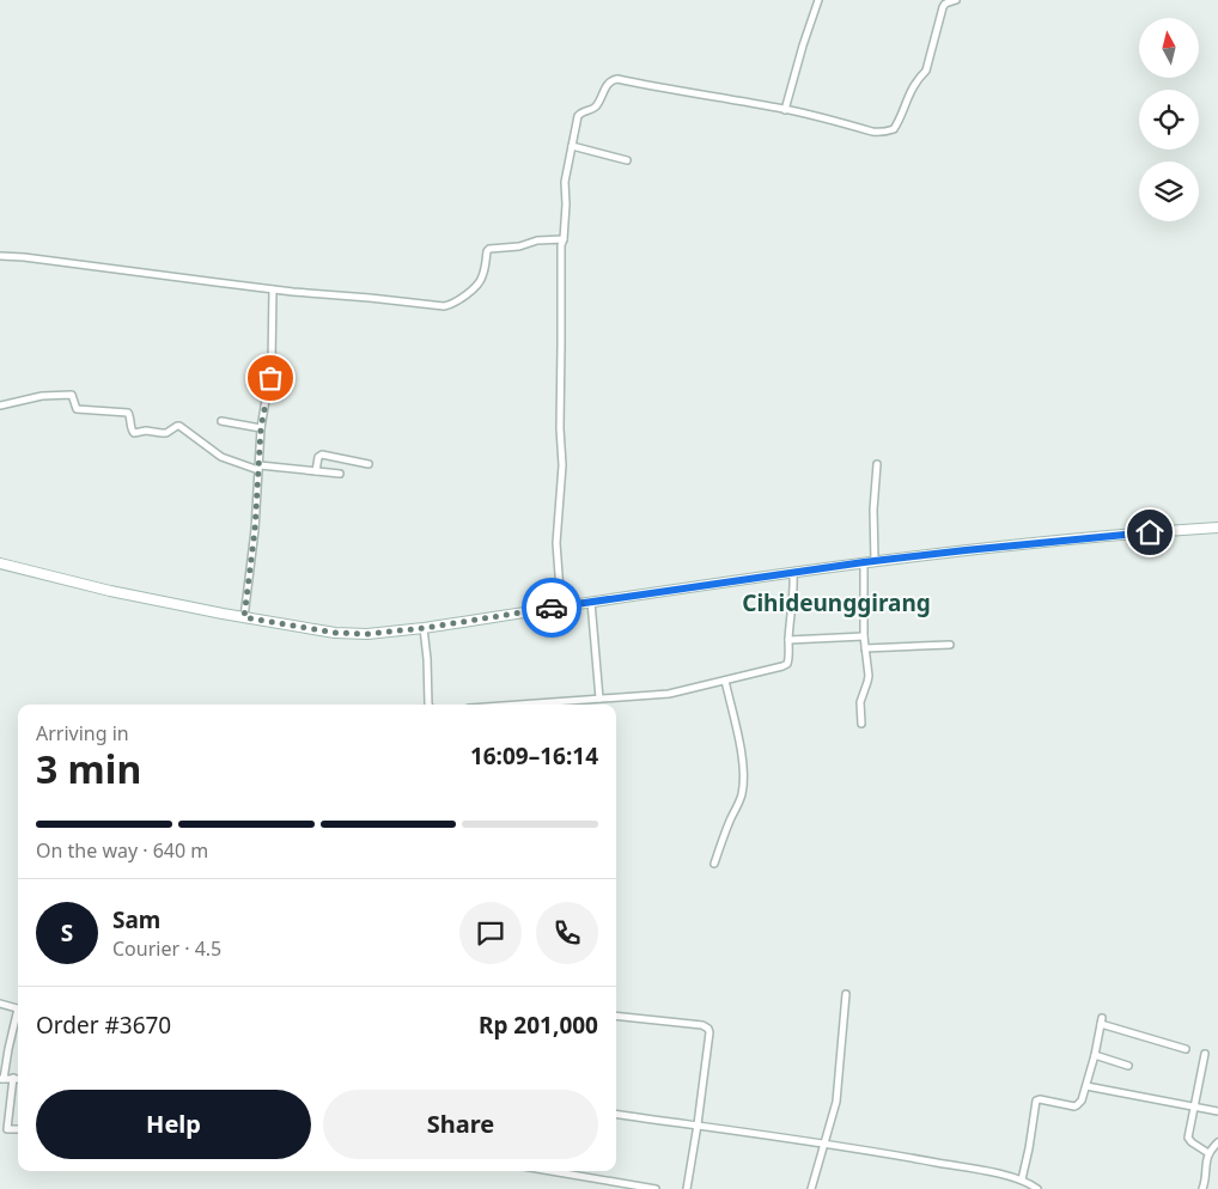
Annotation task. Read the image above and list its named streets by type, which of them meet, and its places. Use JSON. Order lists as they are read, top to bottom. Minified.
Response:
{"districts":["Cihideunggirang"],"north":"top","page":{"heading":["3 min","Arriving in","16:09–16:14"],"panel":["Sam","Courier · 4.5","Order #3670","Rp 201,000"],"bar":"On the way · 640 m","round":"S","buttons":["Help","Share"]}}
